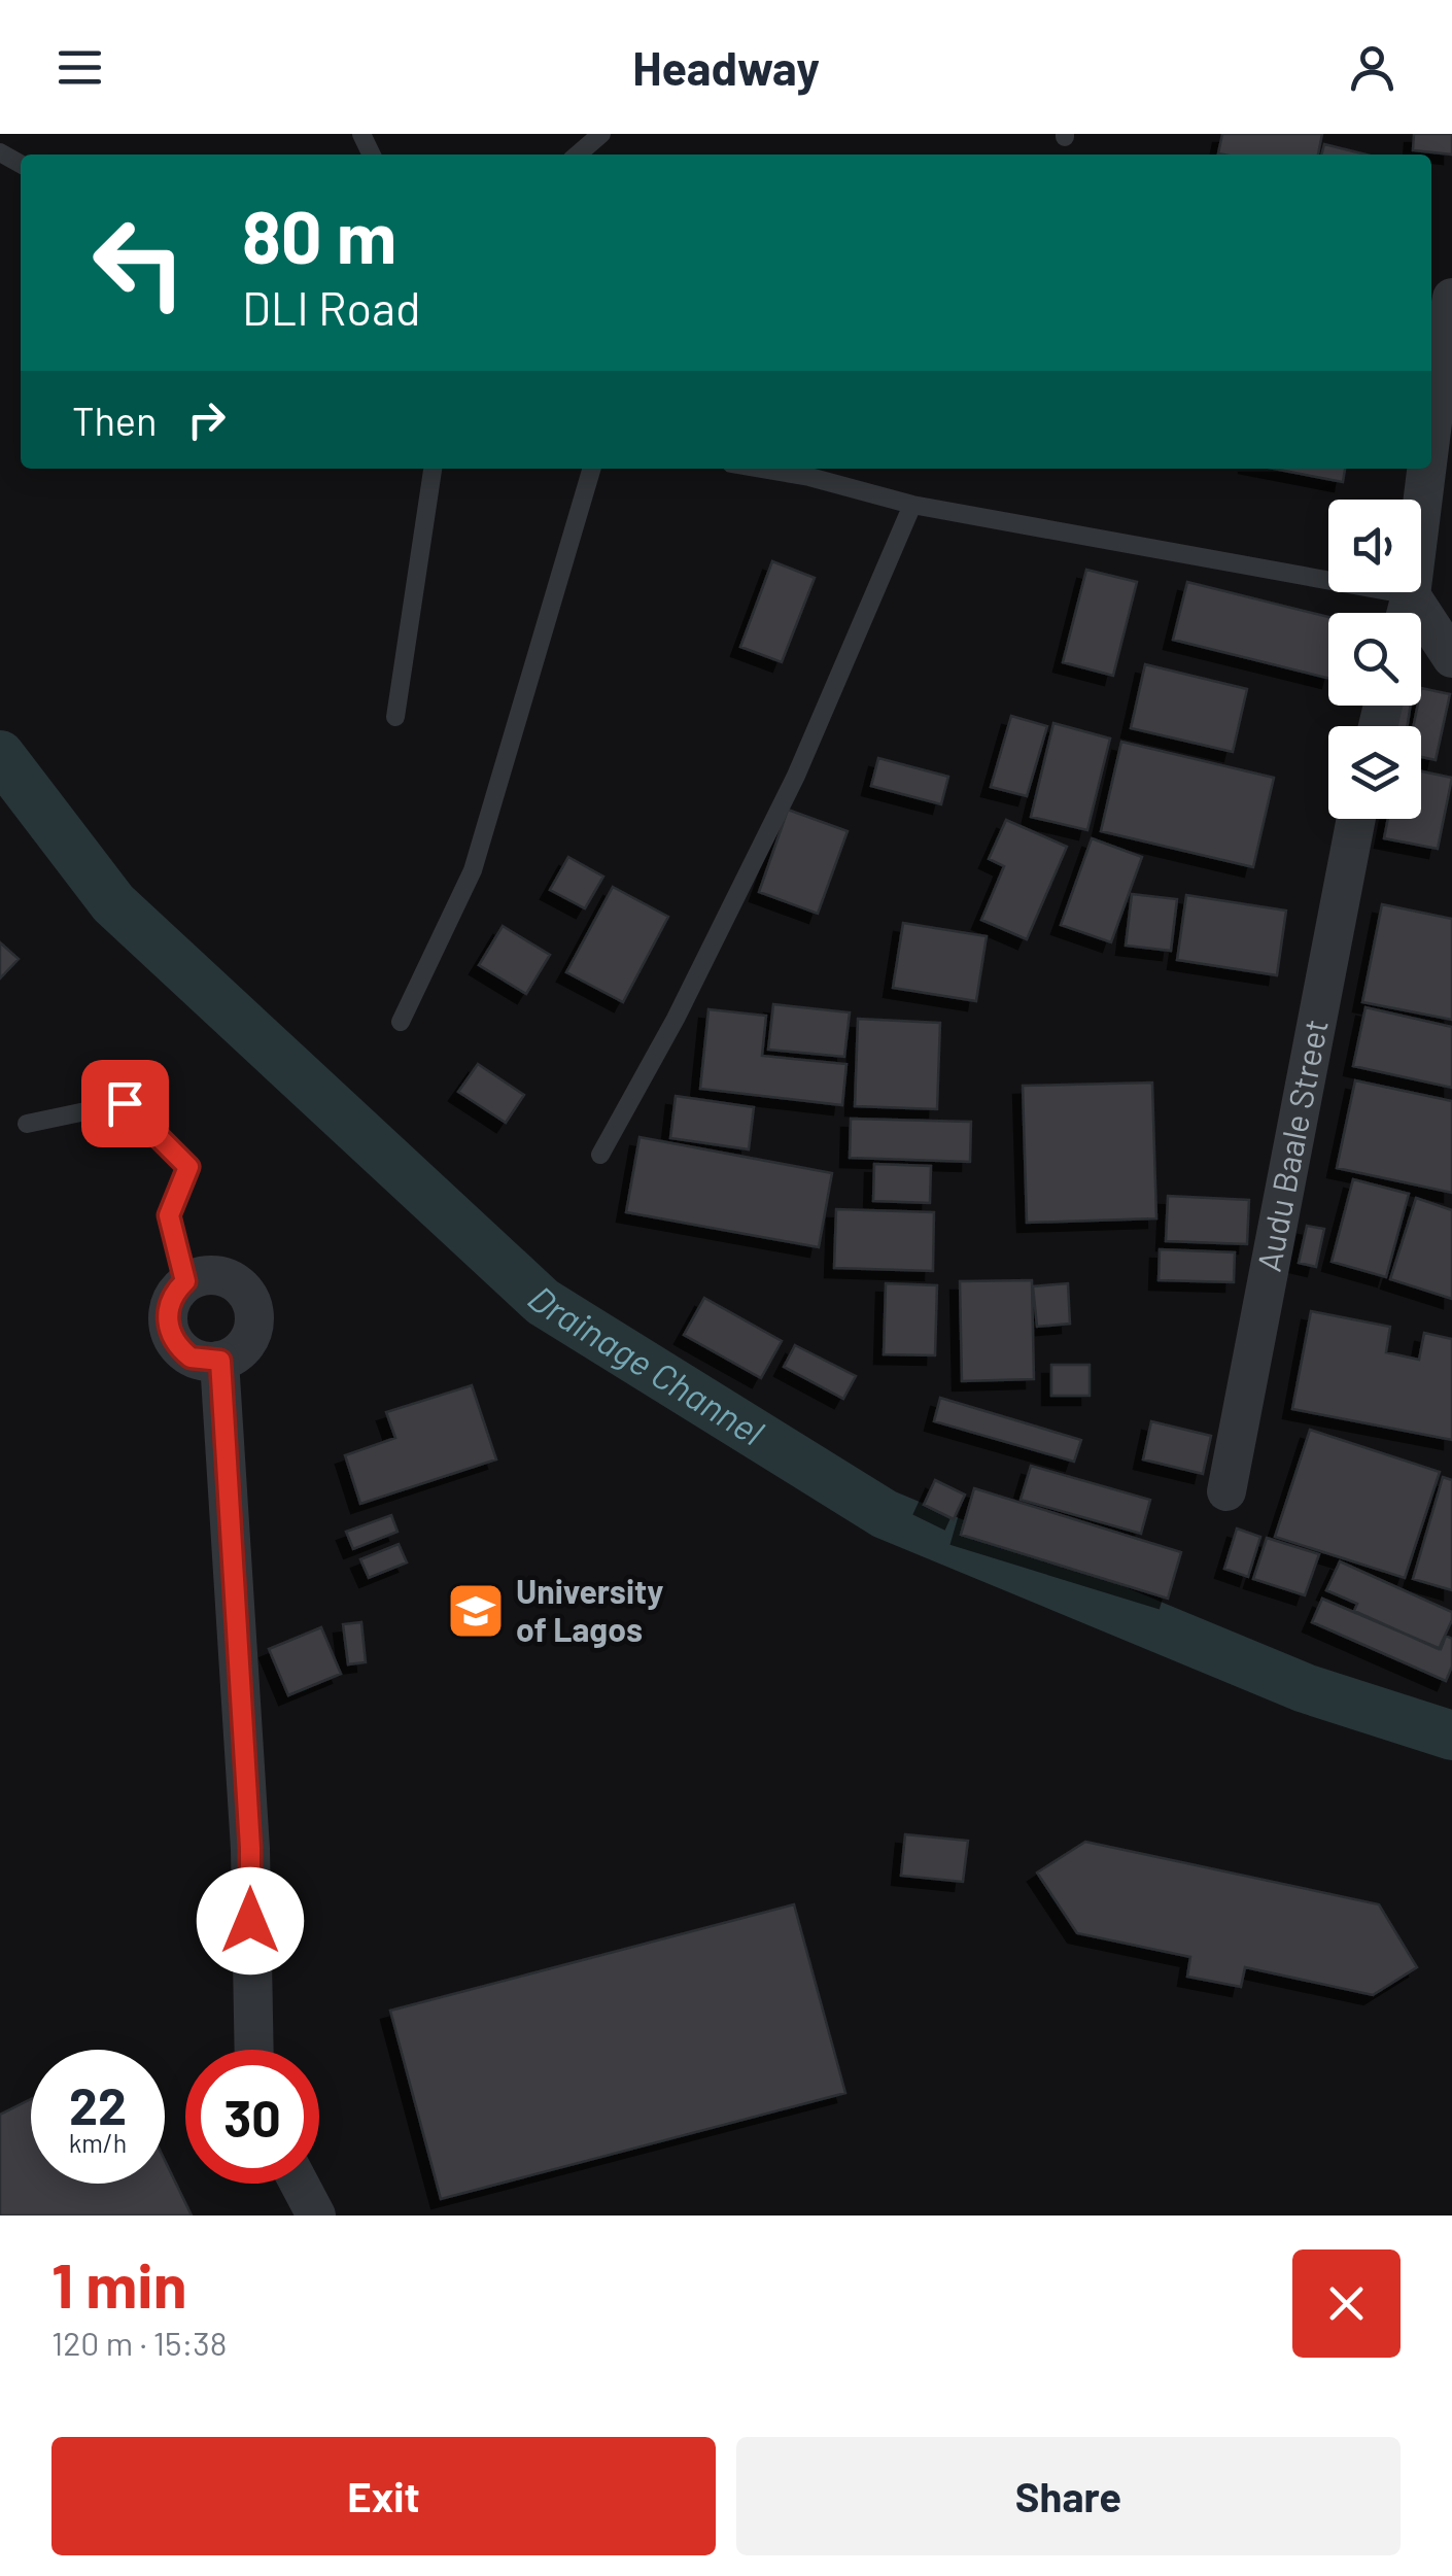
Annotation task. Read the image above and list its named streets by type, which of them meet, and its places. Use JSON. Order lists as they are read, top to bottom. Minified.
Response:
{"streets":{"street":["Audu Baale Street"]},"water":["Drainage Channel"],"places":{"school or university":["University of Lagos"]},"page":{"header":"Headway","turn":["80 m","DLI Road"],"then":"Then","speed":"22 km/h","limit":"30","heading":["1 min","120 m · 15:38"],"buttons":["Exit","Share"]}}
